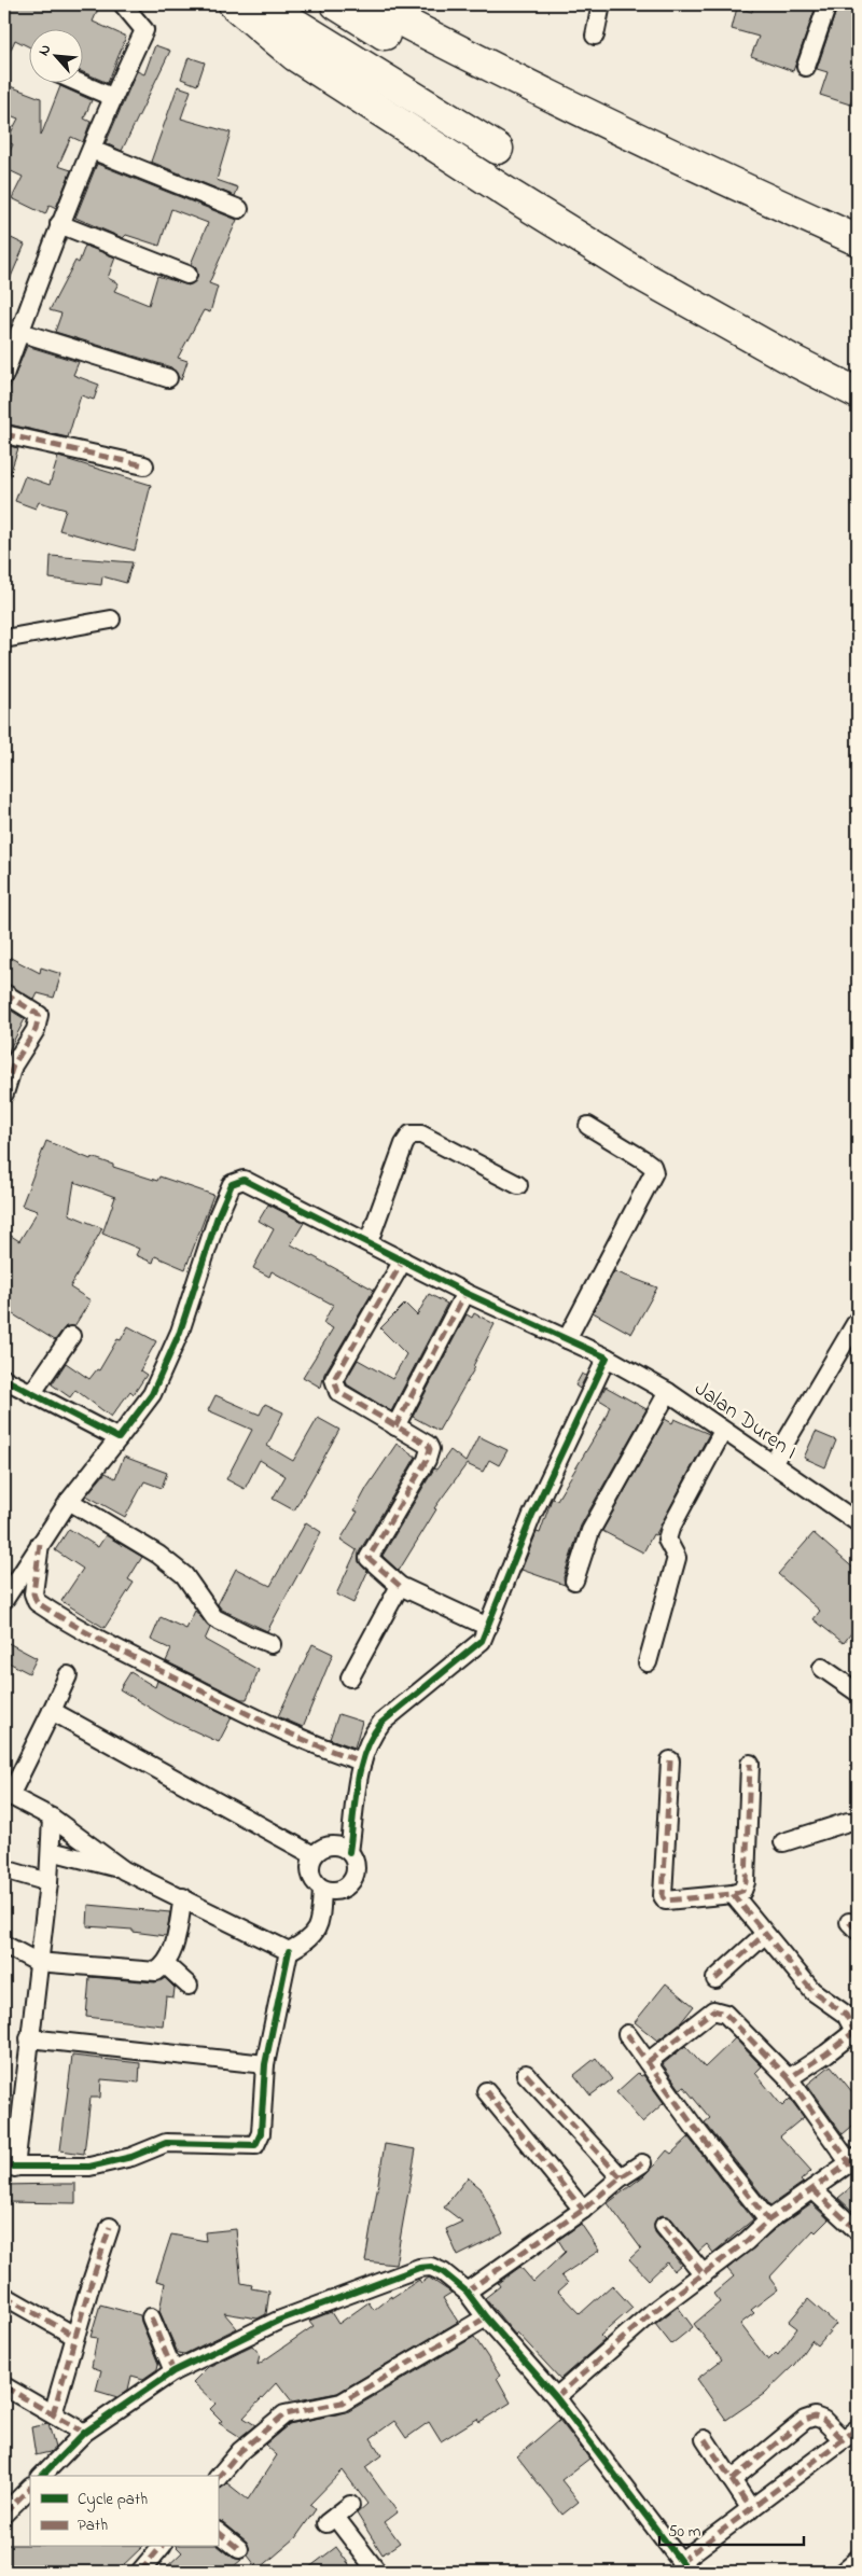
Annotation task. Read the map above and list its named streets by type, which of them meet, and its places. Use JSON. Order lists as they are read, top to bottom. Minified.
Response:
{"streets":{"street":["Jalan Duren I"]},"legend":["Cycle path","Path"],"scale_bar":"50 m","north":"top left"}
